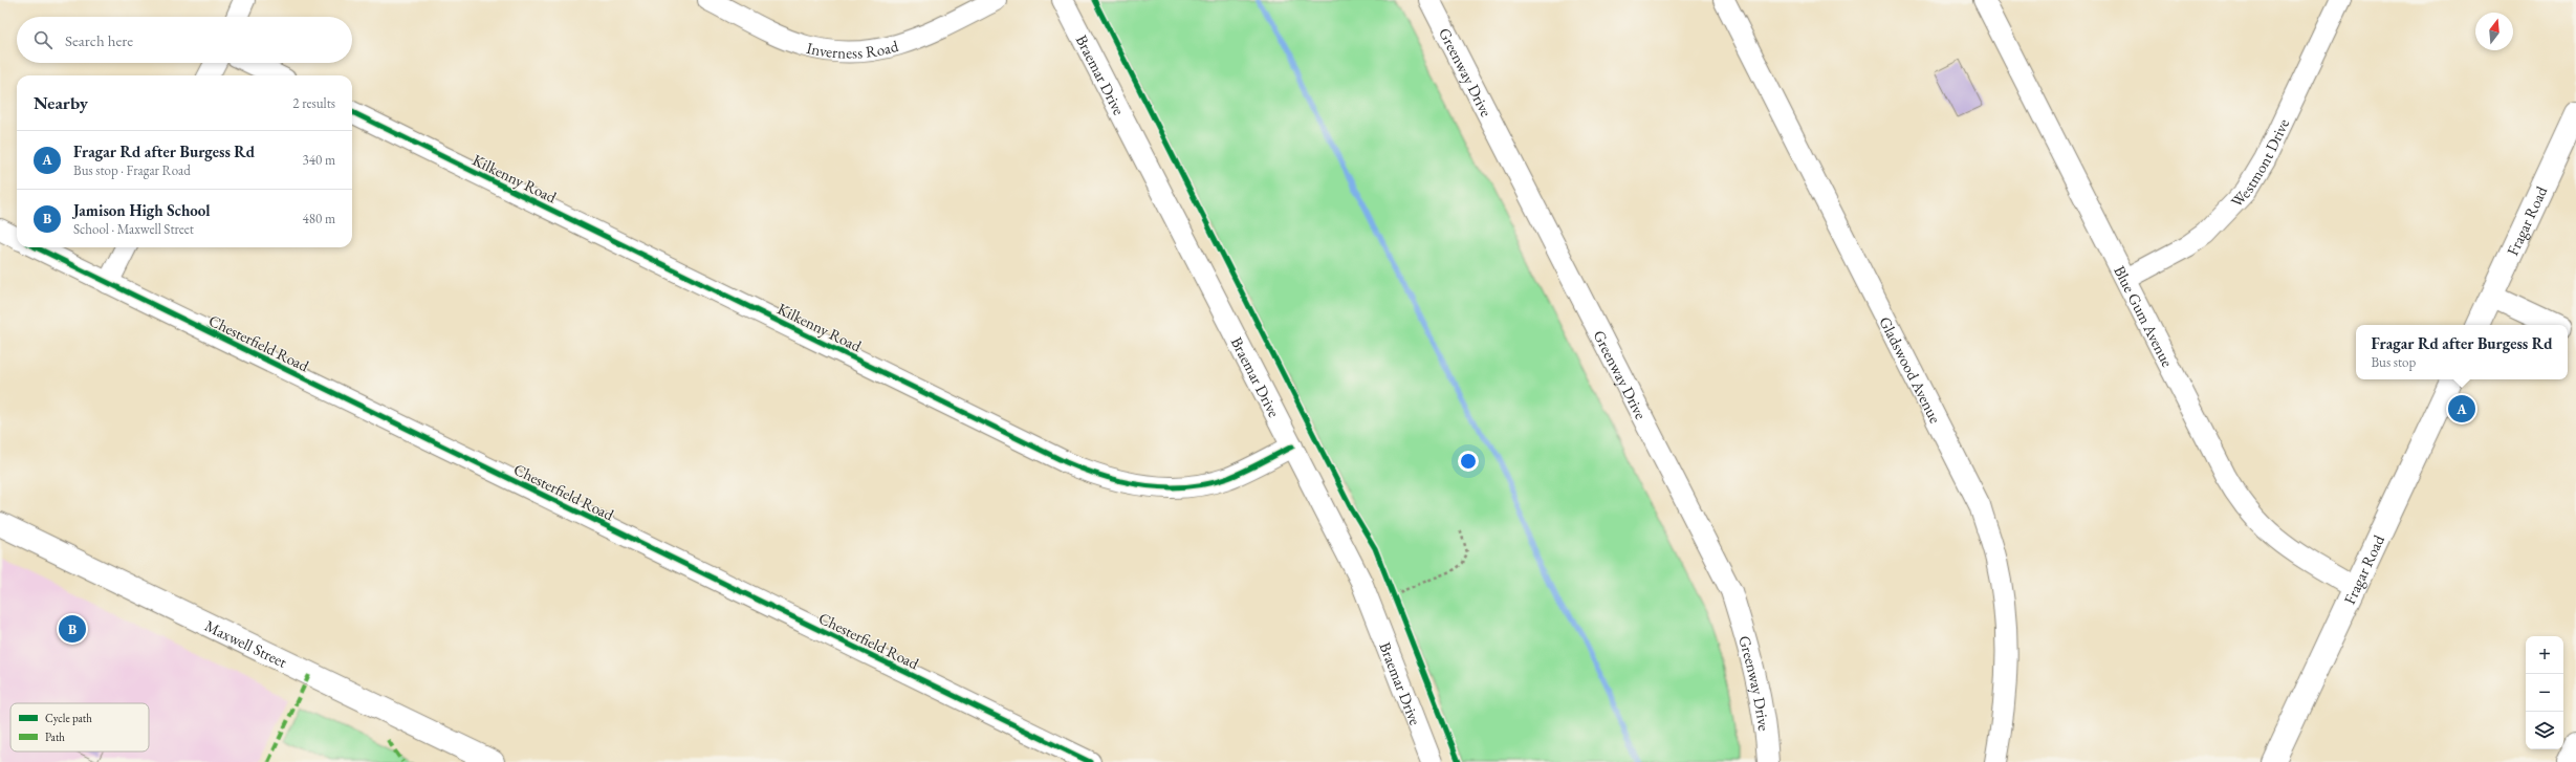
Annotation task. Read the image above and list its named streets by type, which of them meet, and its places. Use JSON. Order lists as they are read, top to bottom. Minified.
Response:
{"streets":{"street":["Inverness Road","Greenway Drive","Braemar Drive","Westmont Drive","Kilkenny Road","Fragar Road","Blue Gum Avenue","Chesterfield Road","Gladswood Avenue","Maxwell Street"]},"crossings":[["Braemar Drive","Kilkenny Road"],["Westmont Drive","Blue Gum Avenue"],["Fragar Road","Blue Gum Avenue"]],"legend":["Cycle path","Path"],"north":"top","page":{"search":"Search here","heading":["Nearby","2 results"],"list":[{"mark":"A","name":"Fragar Rd after Burgess Rd","note":"Bus stop · Fragar Road","value":"340 m"},{"mark":"B","name":"Jamison High School","note":"School · Maxwell Street","value":"480 m"}],"popup":["Fragar Rd after Burgess Rd","Bus stop"],"pins":["A","B"],"map_buttons":["+","−"]}}
